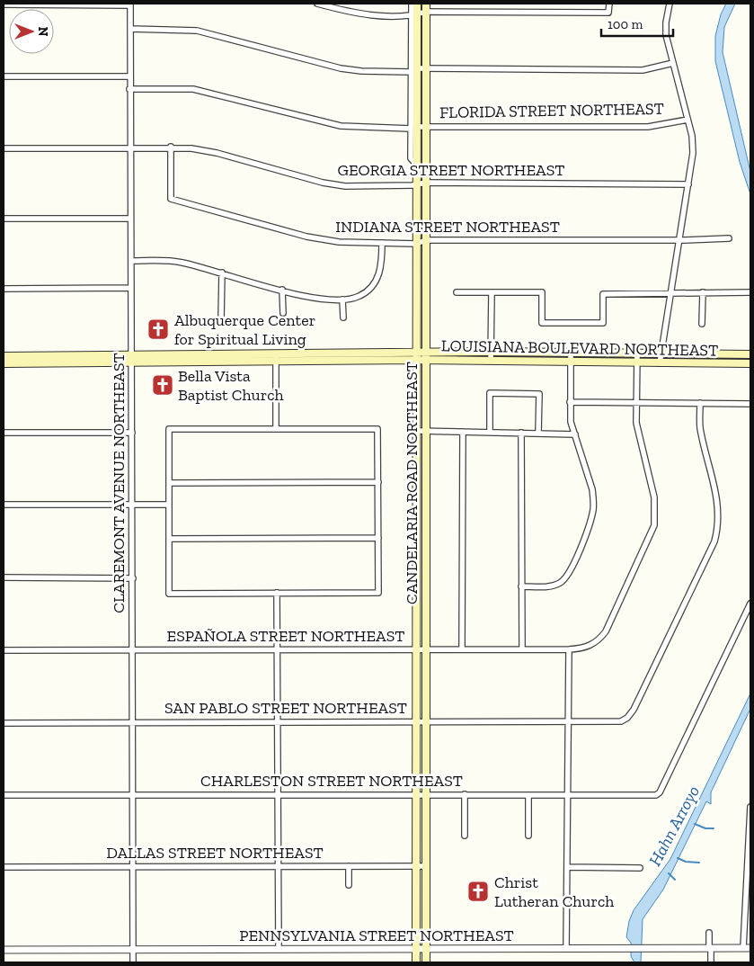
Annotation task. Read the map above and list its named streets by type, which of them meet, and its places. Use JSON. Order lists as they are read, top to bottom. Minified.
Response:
{"streets":{"main road":["LOUISIANA BOULEVARD NORTHEAST","CANDELARIA ROAD NORTHEAST"],"street":["FLORIDA STREET NORTHEAST","GEORGIA STREET NORTHEAST","INDIANA STREET NORTHEAST","CLAREMONT AVENUE NORTHEAST","ESPAÑOLA STREET NORTHEAST","SAN PABLO STREET NORTHEAST","CHARLESTON STREET NORTHEAST","DALLAS STREET NORTHEAST","PENNSYLVANIA STREET NORTHEAST"]},"crossings":[["FLORIDA STREET NORTHEAST","CLAREMONT AVENUE NORTHEAST"],["FLORIDA STREET NORTHEAST","CANDELARIA ROAD NORTHEAST"],["GEORGIA STREET NORTHEAST","INDIANA STREET NORTHEAST"],["GEORGIA STREET NORTHEAST","CLAREMONT AVENUE NORTHEAST"],["GEORGIA STREET NORTHEAST","CANDELARIA ROAD NORTHEAST"],["INDIANA STREET NORTHEAST","CANDELARIA ROAD NORTHEAST"],["LOUISIANA BOULEVARD NORTHEAST","CLAREMONT AVENUE NORTHEAST"],["LOUISIANA BOULEVARD NORTHEAST","CANDELARIA ROAD NORTHEAST"],["LOUISIANA BOULEVARD NORTHEAST","ESPAÑOLA STREET NORTHEAST"],["CLAREMONT AVENUE NORTHEAST","ESPAÑOLA STREET NORTHEAST"],["CLAREMONT AVENUE NORTHEAST","SAN PABLO STREET NORTHEAST"],["CLAREMONT AVENUE NORTHEAST","CHARLESTON STREET NORTHEAST"],["CLAREMONT AVENUE NORTHEAST","DALLAS STREET NORTHEAST"],["CLAREMONT AVENUE NORTHEAST","PENNSYLVANIA STREET NORTHEAST"],["CANDELARIA ROAD NORTHEAST","ESPAÑOLA STREET NORTHEAST"],["CANDELARIA ROAD NORTHEAST","SAN PABLO STREET NORTHEAST"],["CANDELARIA ROAD NORTHEAST","CHARLESTON STREET NORTHEAST"],["CANDELARIA ROAD NORTHEAST","DALLAS STREET NORTHEAST"],["CANDELARIA ROAD NORTHEAST","PENNSYLVANIA STREET NORTHEAST"]],"water":["Hahn Arroyo"],"places":{"church":["Albuquerque Center for Spiritual Living","Bella Vista Baptist Church","Christ Lutheran Church"]},"scale_bar":"100 m","north":"right"}
